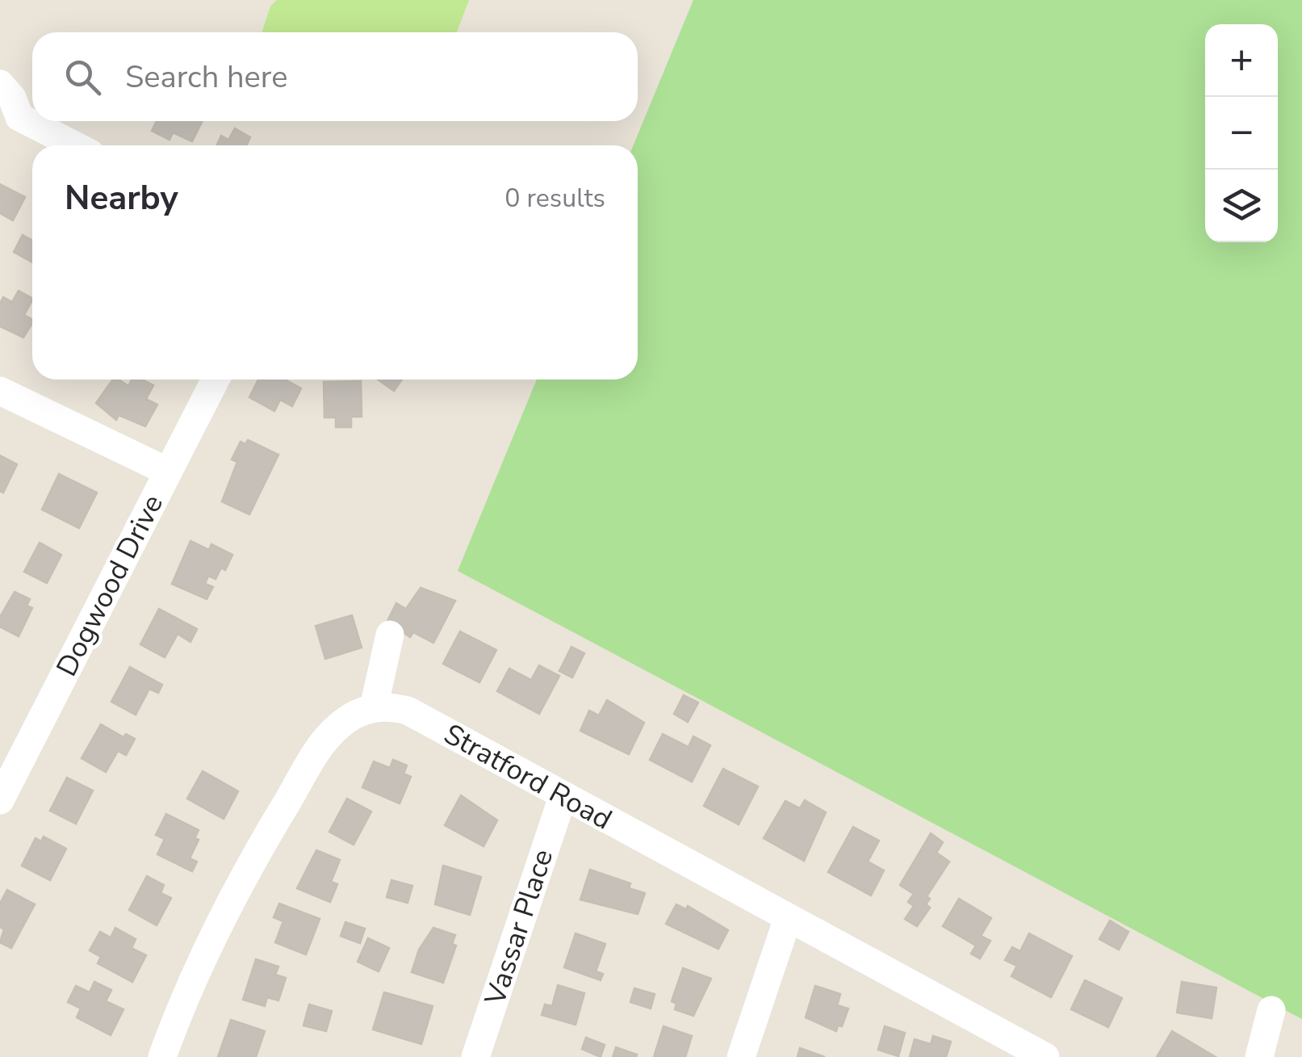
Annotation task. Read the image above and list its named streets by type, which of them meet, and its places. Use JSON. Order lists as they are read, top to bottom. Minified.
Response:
{"streets":{"street":["Dogwood Drive","Stratford Road","Vassar Place"]},"crossings":[["Stratford Road","Vassar Place"]],"page":{"map_buttons":["+","−"],"search":"Search here","heading":["Nearby","0 results"]}}
